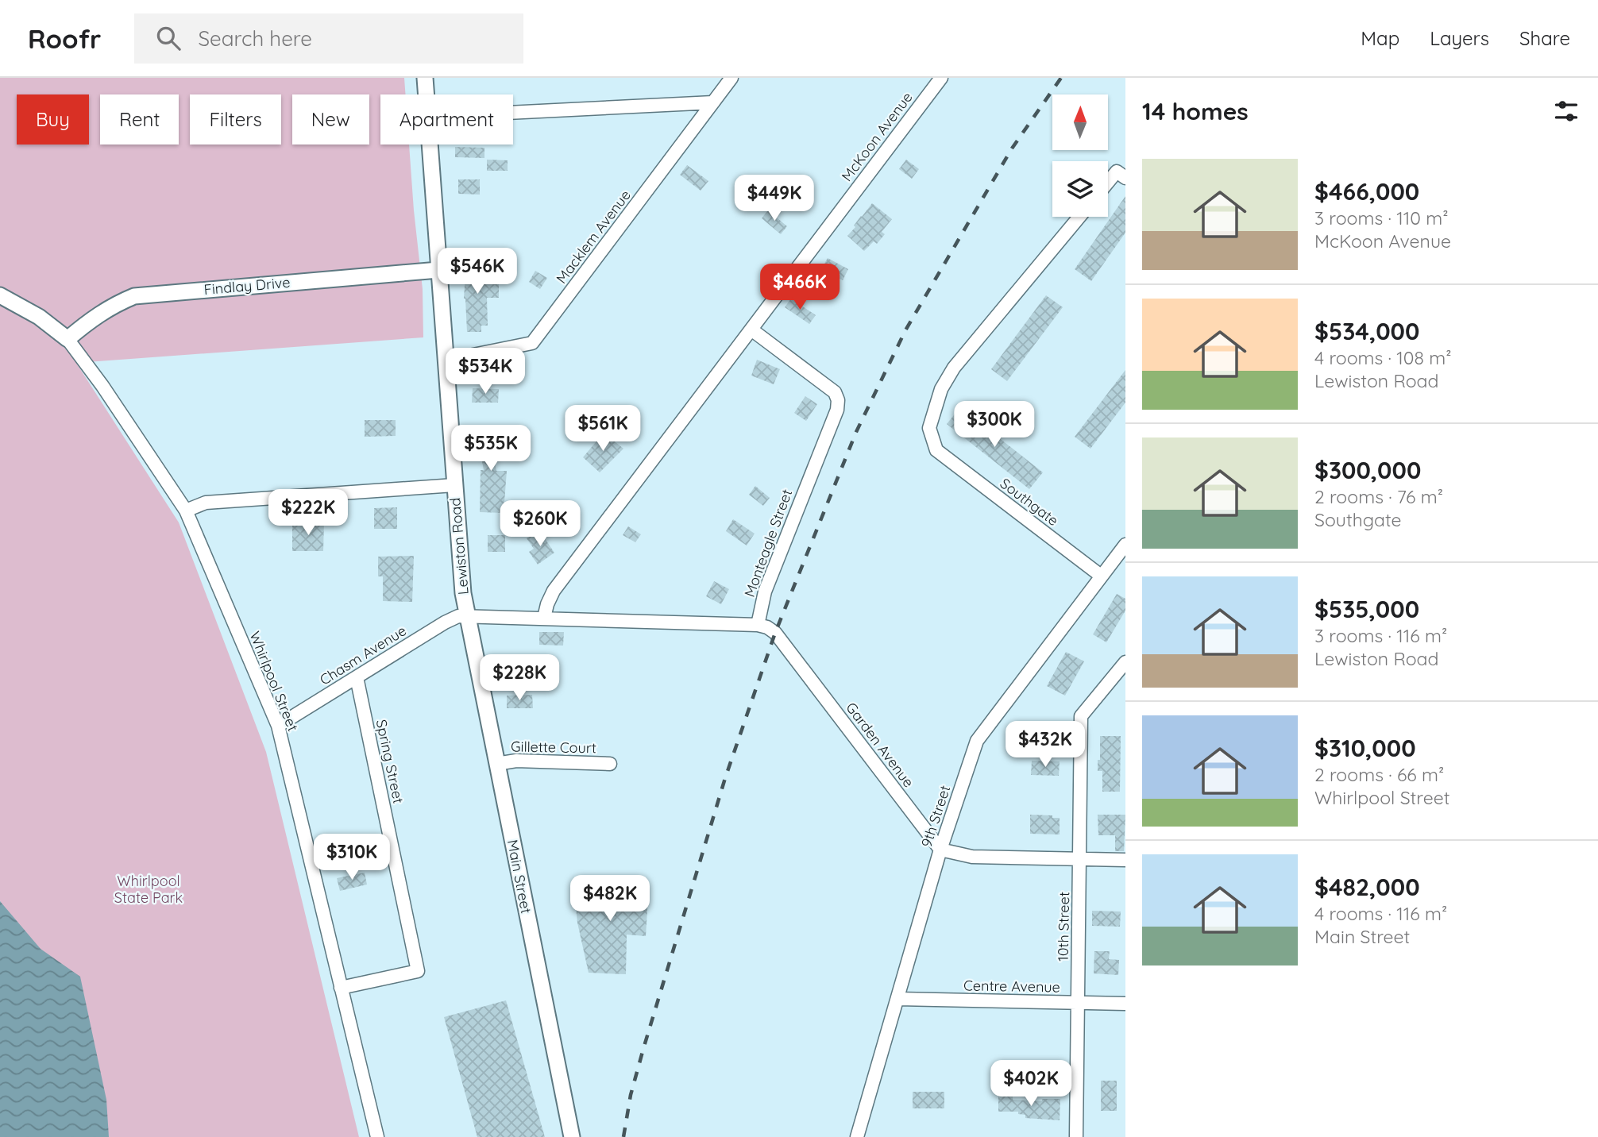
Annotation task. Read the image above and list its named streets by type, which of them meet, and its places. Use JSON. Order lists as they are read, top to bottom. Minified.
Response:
{"streets":{"main road":["Findlay Drive","Lewiston Road","Main Street"],"street":["McKoon Avenue","Macklem Avenue","Southgate","Monteagle Street","Chasm Avenue","Whirlpool Street","Garden Avenue","Gillette Court","Spring Street","9th Street","10th Street","Centre Avenue"]},"crossings":[["McKoon Avenue","Monteagle Street"],["Macklem Avenue","Lewiston Road"],["Findlay Drive","Lewiston Road"],["Findlay Drive","Whirlpool Street"],["Southgate","9th Street"],["Monteagle Street","Garden Avenue"],["Lewiston Road","Chasm Avenue"],["Lewiston Road","Main Street"],["Chasm Avenue","Whirlpool Street"],["Chasm Avenue","Spring Street"],["Chasm Avenue","Main Street"],["Whirlpool Street","Spring Street"],["Garden Avenue","9th Street"],["Gillette Court","Main Street"],["9th Street","Centre Avenue"],["10th Street","Centre Avenue"]],"parks":["Whirlpool State Park"],"north":"top","page":{"header":"Roofr","search":"Search here","nav":["Map","Layers","Share"],"heading":"14 homes","chip":["Buy","Rent","Filters","New","Apartment"],"list":[{"name":"$466,000","note":"3 rooms · 110 m² · McKoon Avenue"},{"name":"$534,000","note":"4 rooms · 108 m² · Lewiston Road"},{"name":"$300,000","note":"2 rooms · 76 m² · Southgate"},{"name":"$535,000","note":"3 rooms · 116 m² · Lewiston Road"},{"name":"$310,000","note":"2 rooms · 66 m² · Whirlpool Street"},{"name":"$482,000","note":"4 rooms · 116 m² · Main Street"}],"price":["$449K","$546K","$466K","$534K","$300K","$561K","$535K","$222K","$260K","$228K","$432K","$310K","$482K","$402K"]}}
